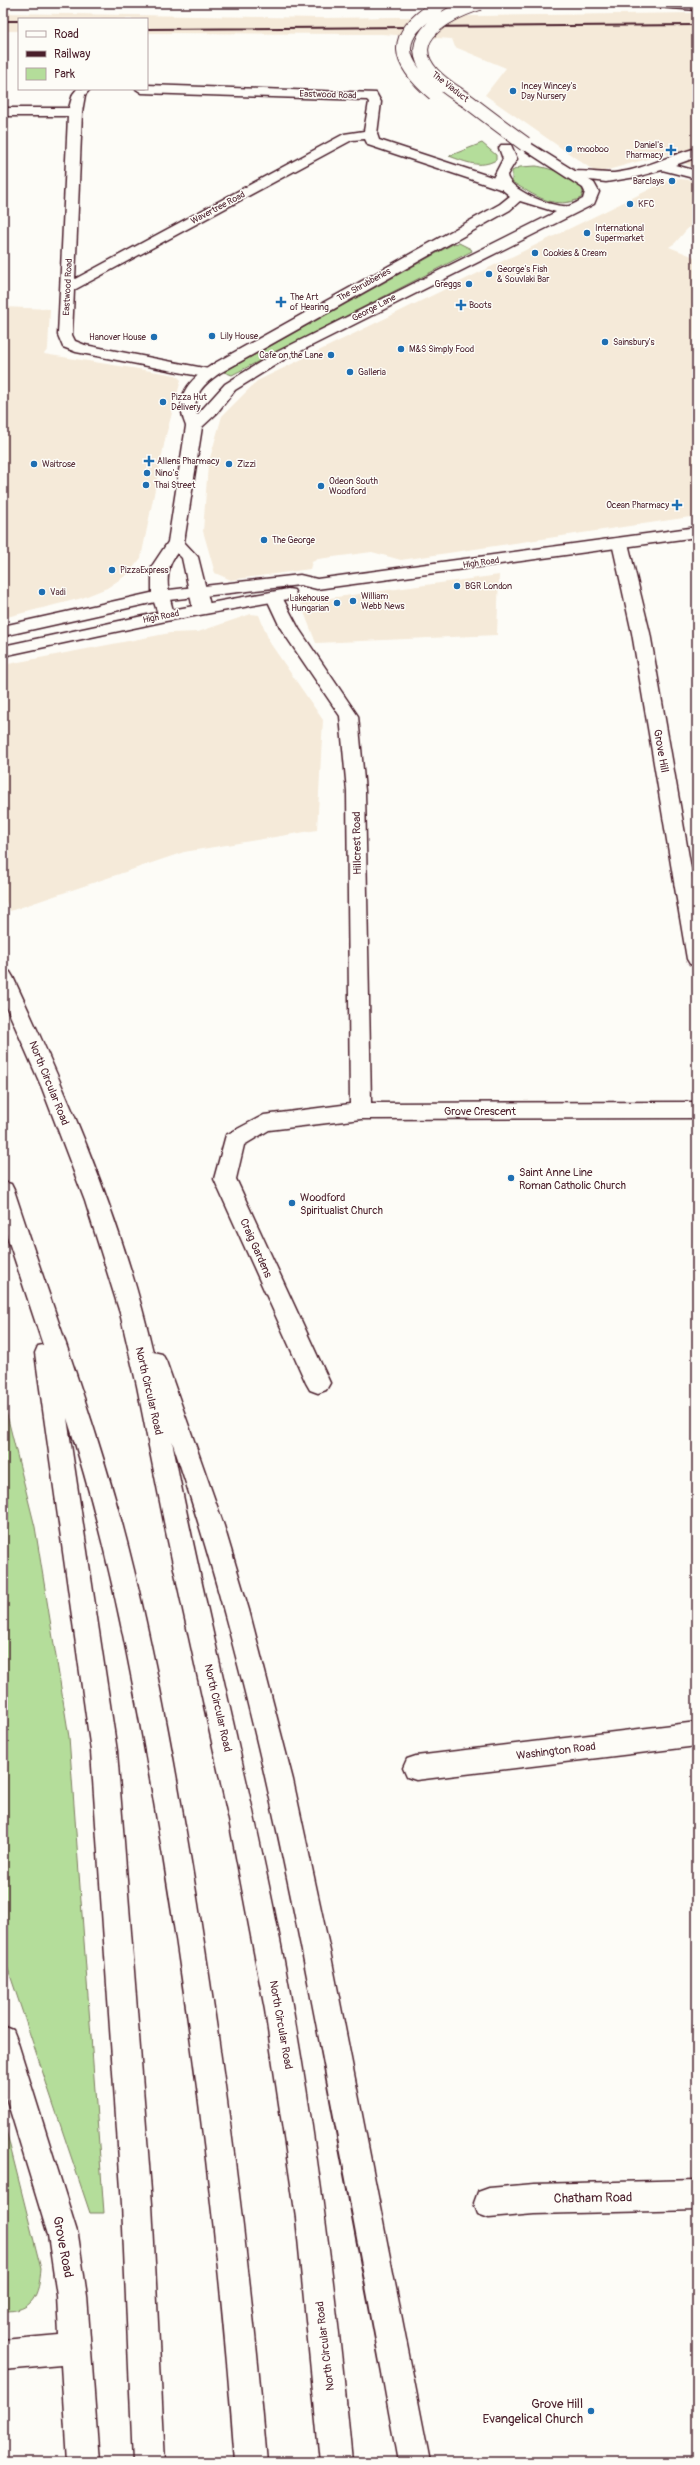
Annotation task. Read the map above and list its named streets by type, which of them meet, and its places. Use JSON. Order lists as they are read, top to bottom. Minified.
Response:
{"streets":{"main road":["The Viaduct","Eastwood Road","Wavertree Road","The Shrubberies","George Lane","High Road","Grove Hill","Hillcrest Road","North Circular Road","Grove Crescent","Craig Gardens","Washington Road","Chatham Road","Grove Road"]},"crossings":[["Eastwood Road","Wavertree Road"],["Eastwood Road","The Shrubberies"],["High Road","Grove Hill"],["High Road","Hillcrest Road"],["Hillcrest Road","Grove Crescent"],["Grove Crescent","Craig Gardens"]],"places":{"other":["Incey Wincey's Day Nursery","mooboo","Barclays","KFC","International Supermarket","Cookies & Cream","George's Fish & Souvlaki Bar","Greggs","Lily House","Hanover House","Sainsbury's","M&S Simply Food","Cafe on the Lane","Galleria","Pizza Hut Delivery","Waitrose","Zizzi","Nino's","Thai Street","Odeon South Woodford","The George","PizzaExpress","BGR London","Vadi","William Webb News","Lakehouse Hungarian","Saint Anne Line Roman Catholic Church","Woodford Spiritualist Church","Grove Hill Evangelical Church"],"health":["Daniel's Pharmacy","The Art of Hearing","Boots","Allens Pharmacy","Ocean Pharmacy"]},"legend":["Road","Railway","Park"]}
